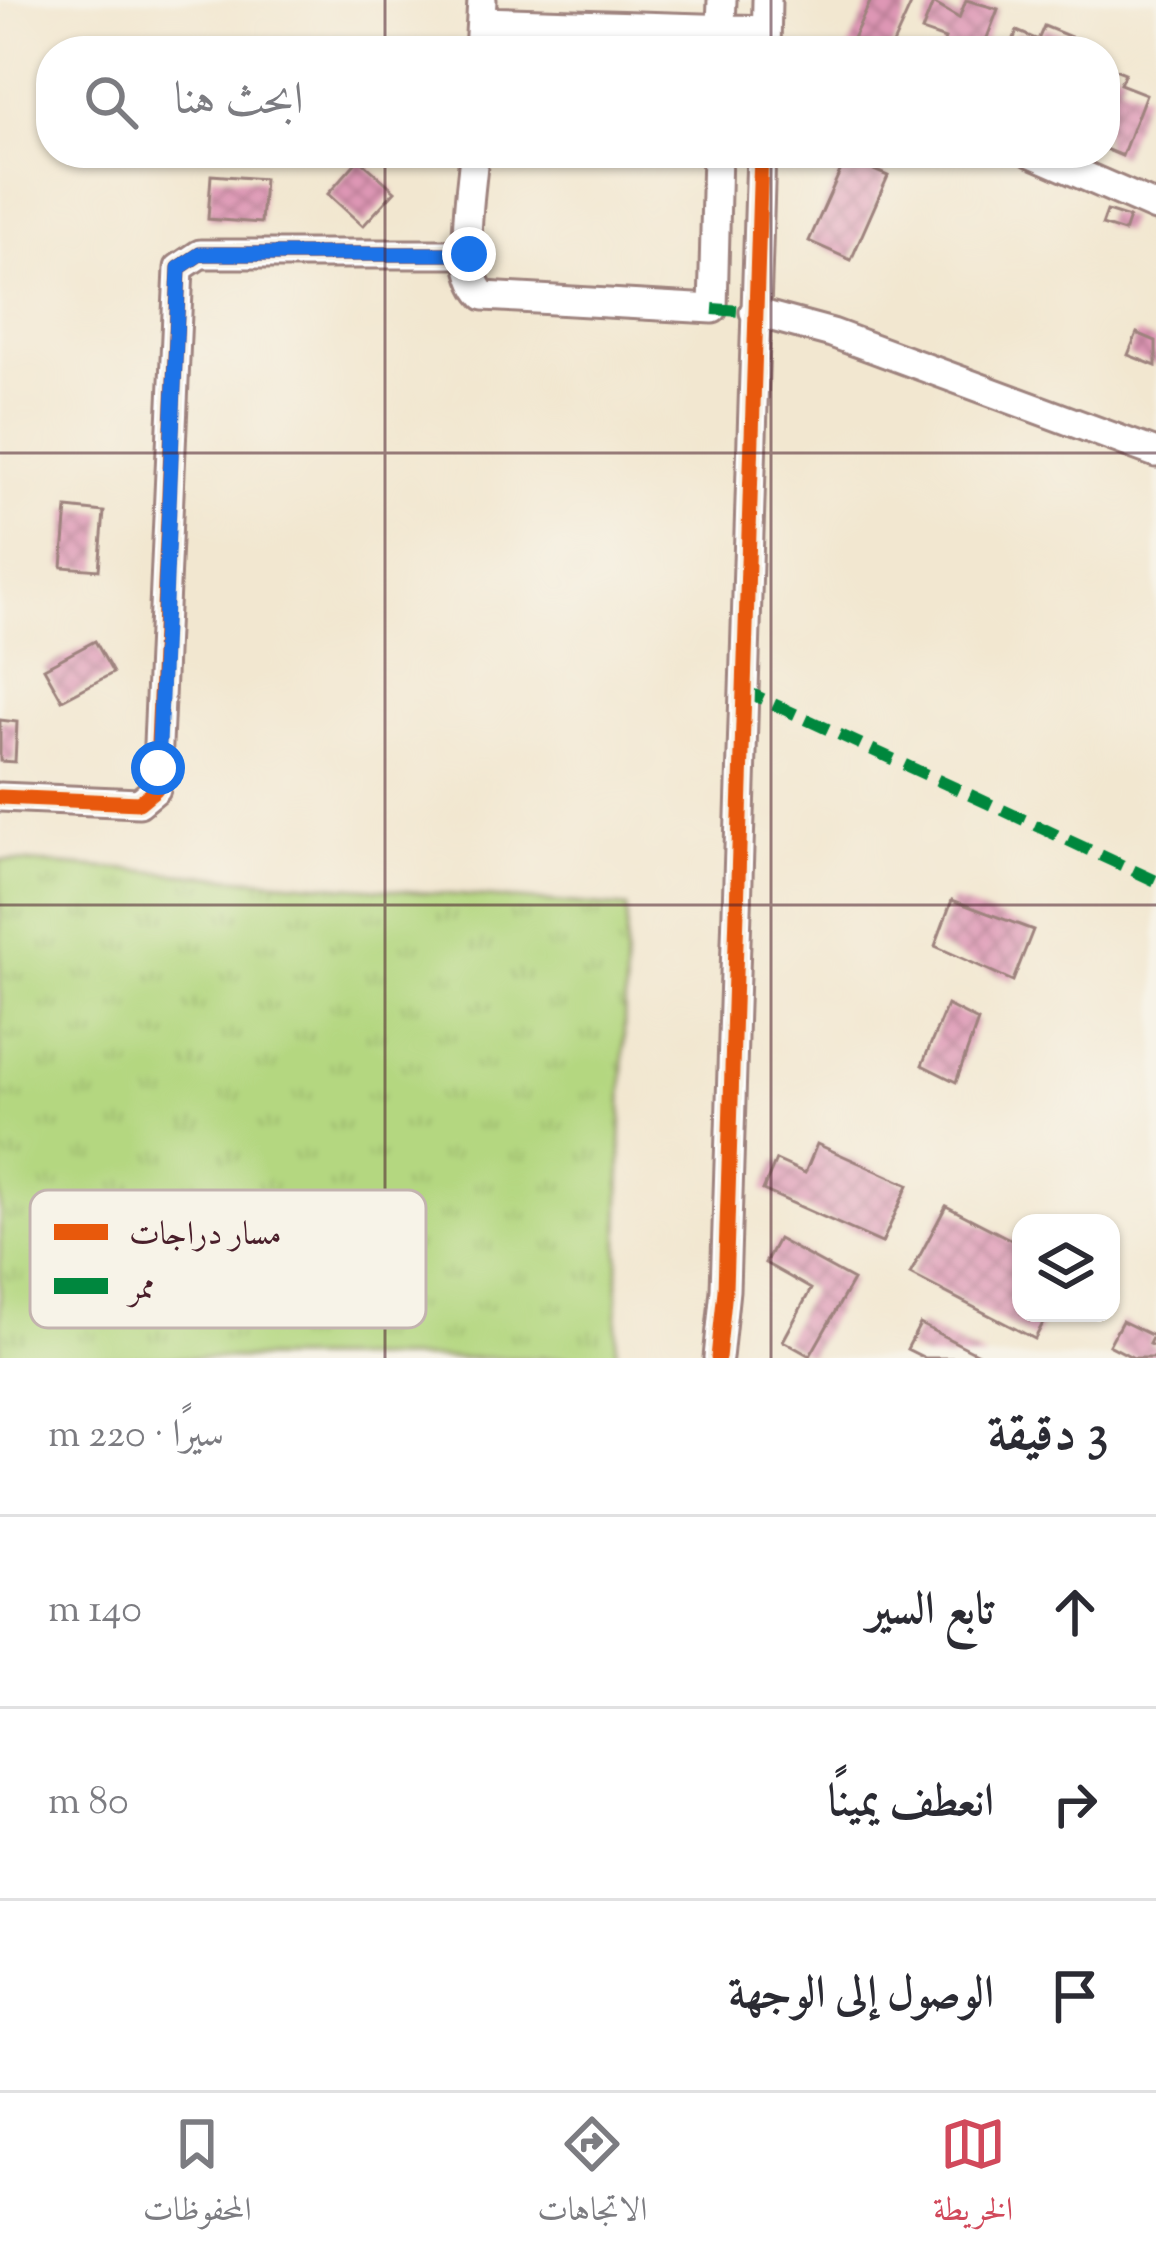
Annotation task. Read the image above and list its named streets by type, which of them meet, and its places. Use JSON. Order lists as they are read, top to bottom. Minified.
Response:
{"legend":["مسار دراجات","ممر"],"page":{"search":"ابحث هنا","heading":["3 دقيقة","سيرًا · 220 m"],"list":[["تابع السير","140 m"],["انعطف يمينًا","80 m"],"الوصول إلى الوجهة"],"nav":["الخريطة","الاتجاهات","المحفوظات"]}}
